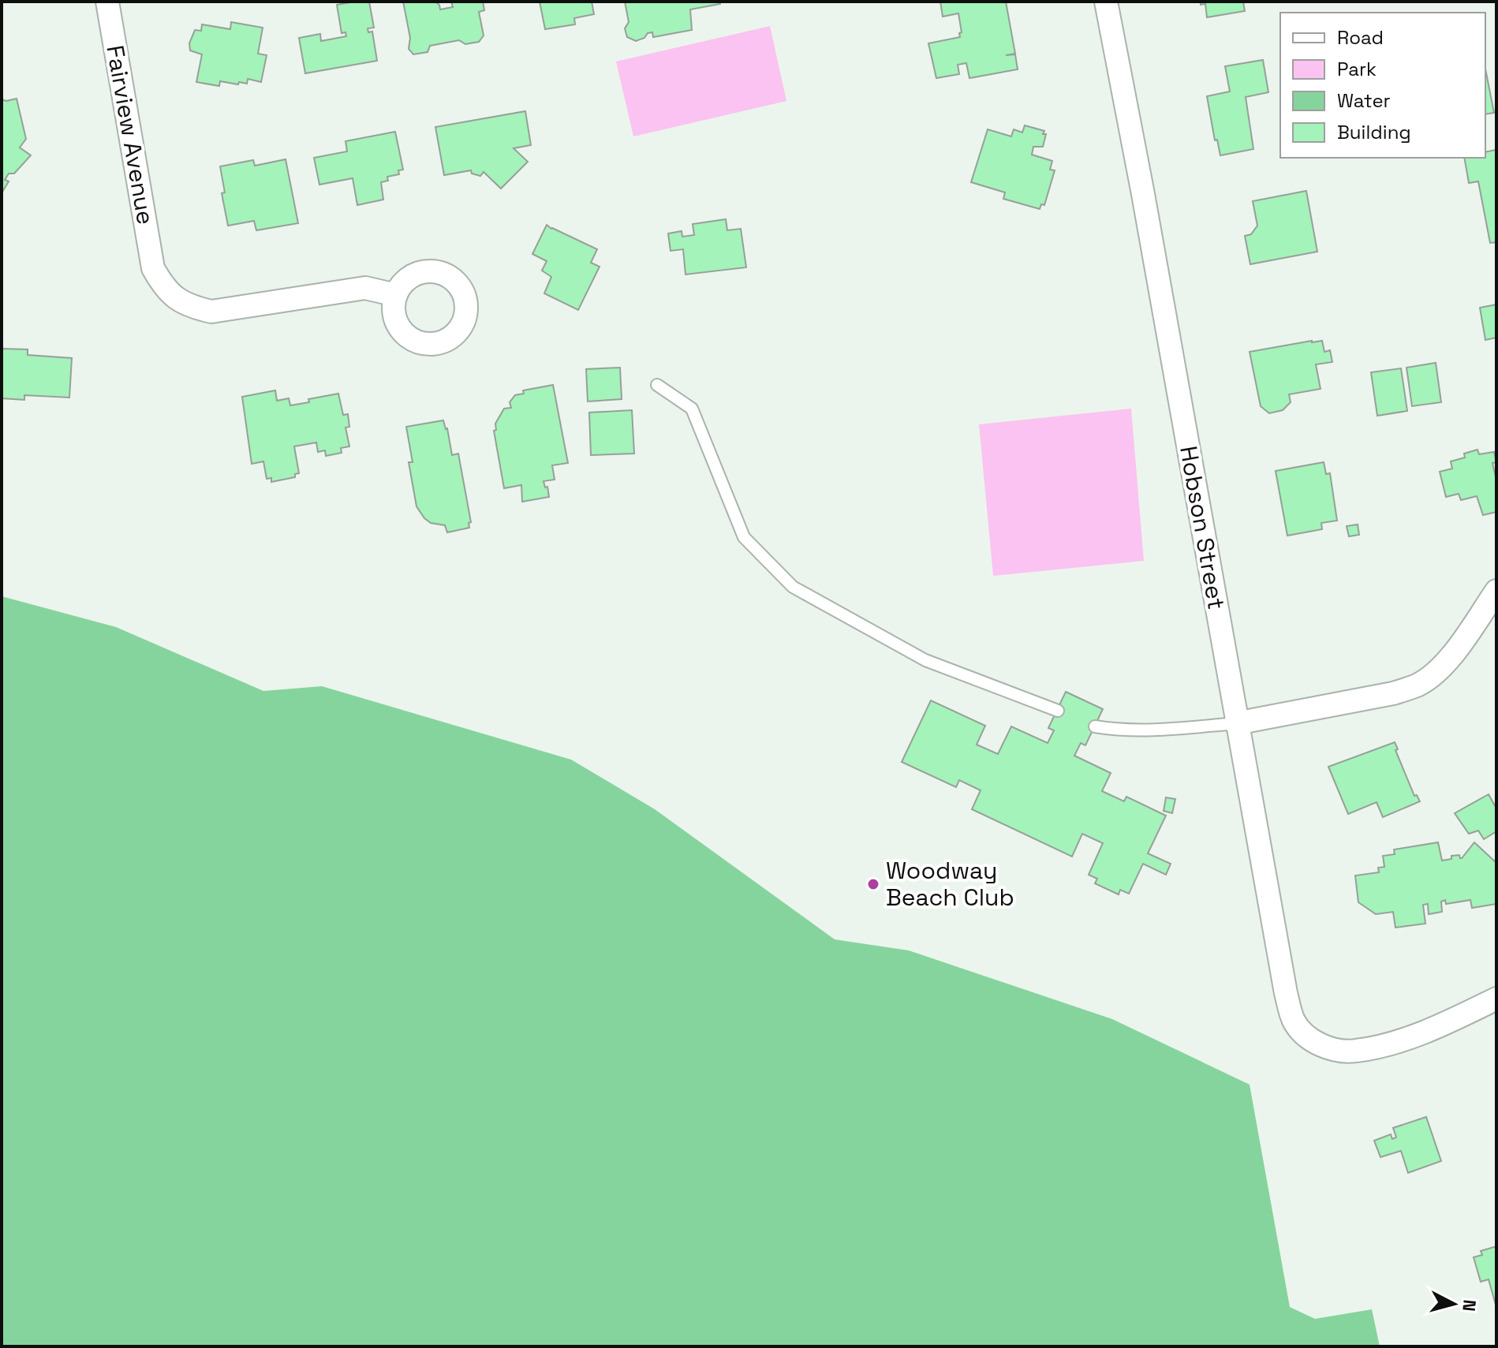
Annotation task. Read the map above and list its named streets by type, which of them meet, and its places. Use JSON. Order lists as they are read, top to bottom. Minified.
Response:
{"streets":{"street":["Fairview Avenue","Hobson Street"]},"places":["Woodway Beach Club"],"legend":["Road","Park","Water","Building"],"north":"right"}
